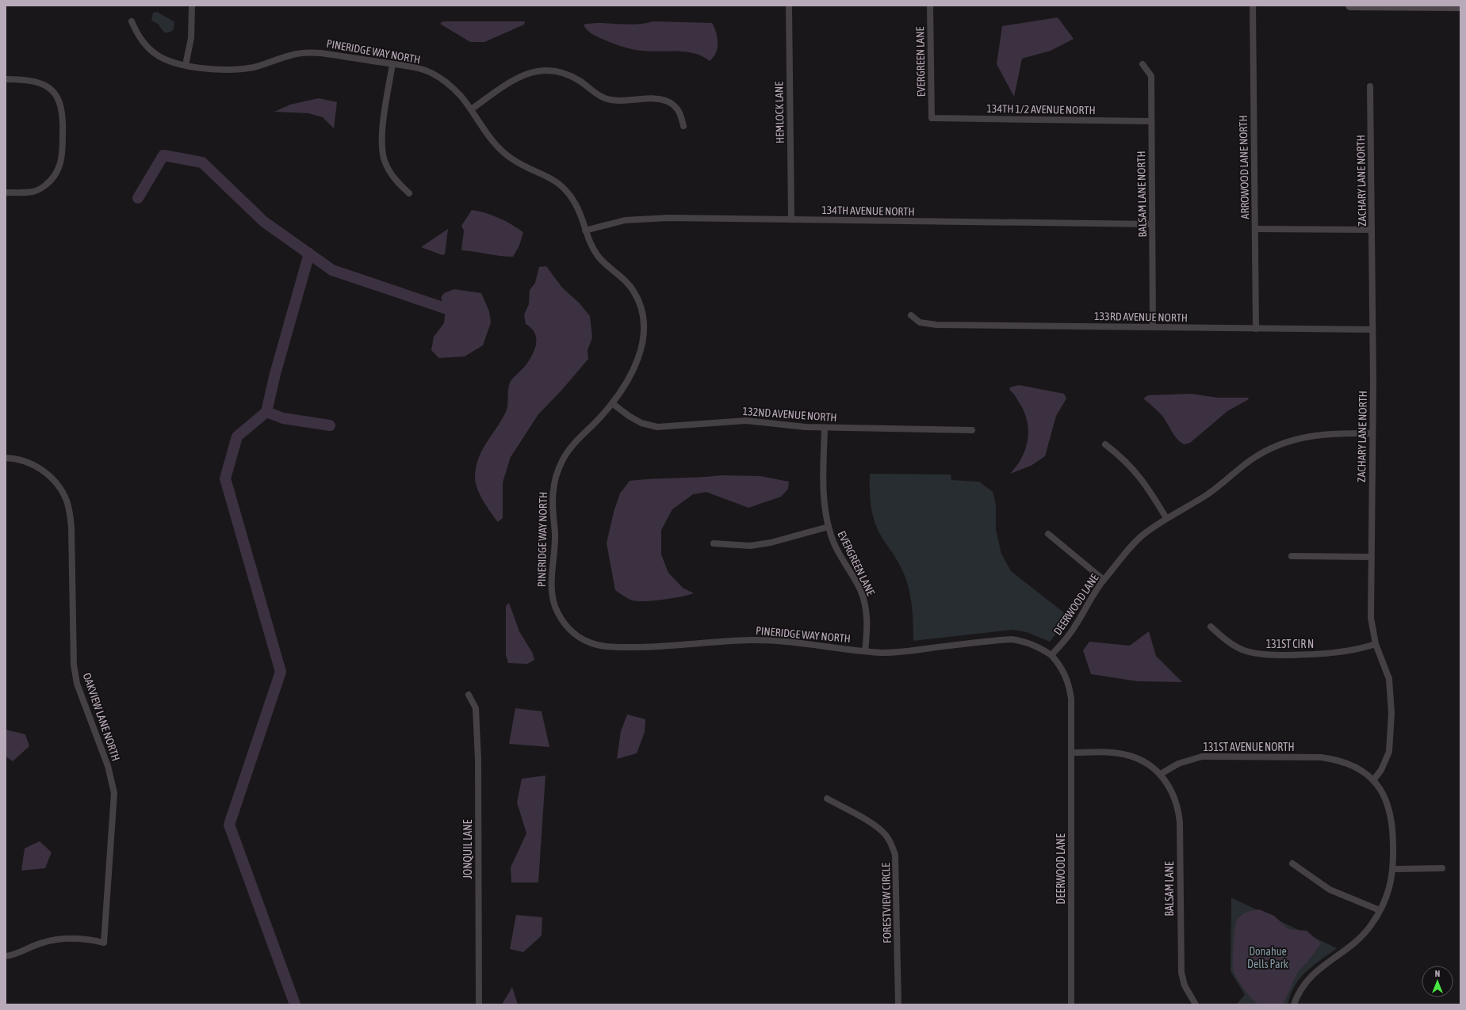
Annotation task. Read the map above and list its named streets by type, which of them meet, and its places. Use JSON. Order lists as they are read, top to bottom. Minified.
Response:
{"streets":{"street":["PINERIDGE WAY NORTH","EVERGREEN LANE","134TH 1/2 AVENUE NORTH","HEMLOCK LANE","ARROWOOD LANE NORTH","ZACHARY LANE NORTH","BALSAM LANE NORTH","134TH AVENUE NORTH","133RD AVENUE NORTH","132ND AVENUE NORTH","DEERWOOD LANE","131ST CIR N","OAKVIEW LANE NORTH","131ST AVENUE NORTH","JONQUIL LANE","BALSAM LANE","FORESTVIEW CIRCLE"]},"crossings":[["PINERIDGE WAY NORTH","EVERGREEN LANE"],["PINERIDGE WAY NORTH","134TH AVENUE NORTH"],["PINERIDGE WAY NORTH","132ND AVENUE NORTH"],["PINERIDGE WAY NORTH","DEERWOOD LANE"],["EVERGREEN LANE","134TH 1/2 AVENUE NORTH"],["EVERGREEN LANE","132ND AVENUE NORTH"],["134TH 1/2 AVENUE NORTH","BALSAM LANE NORTH"],["HEMLOCK LANE","134TH AVENUE NORTH"],["ARROWOOD LANE NORTH","133RD AVENUE NORTH"],["ZACHARY LANE NORTH","133RD AVENUE NORTH"],["ZACHARY LANE NORTH","DEERWOOD LANE"],["ZACHARY LANE NORTH","131ST CIR N"],["ZACHARY LANE NORTH","131ST AVENUE NORTH"],["BALSAM LANE NORTH","134TH AVENUE NORTH"],["BALSAM LANE NORTH","133RD AVENUE NORTH"],["131ST AVENUE NORTH","BALSAM LANE"]],"parks":["Donahue Dells Park"],"north":"top"}
